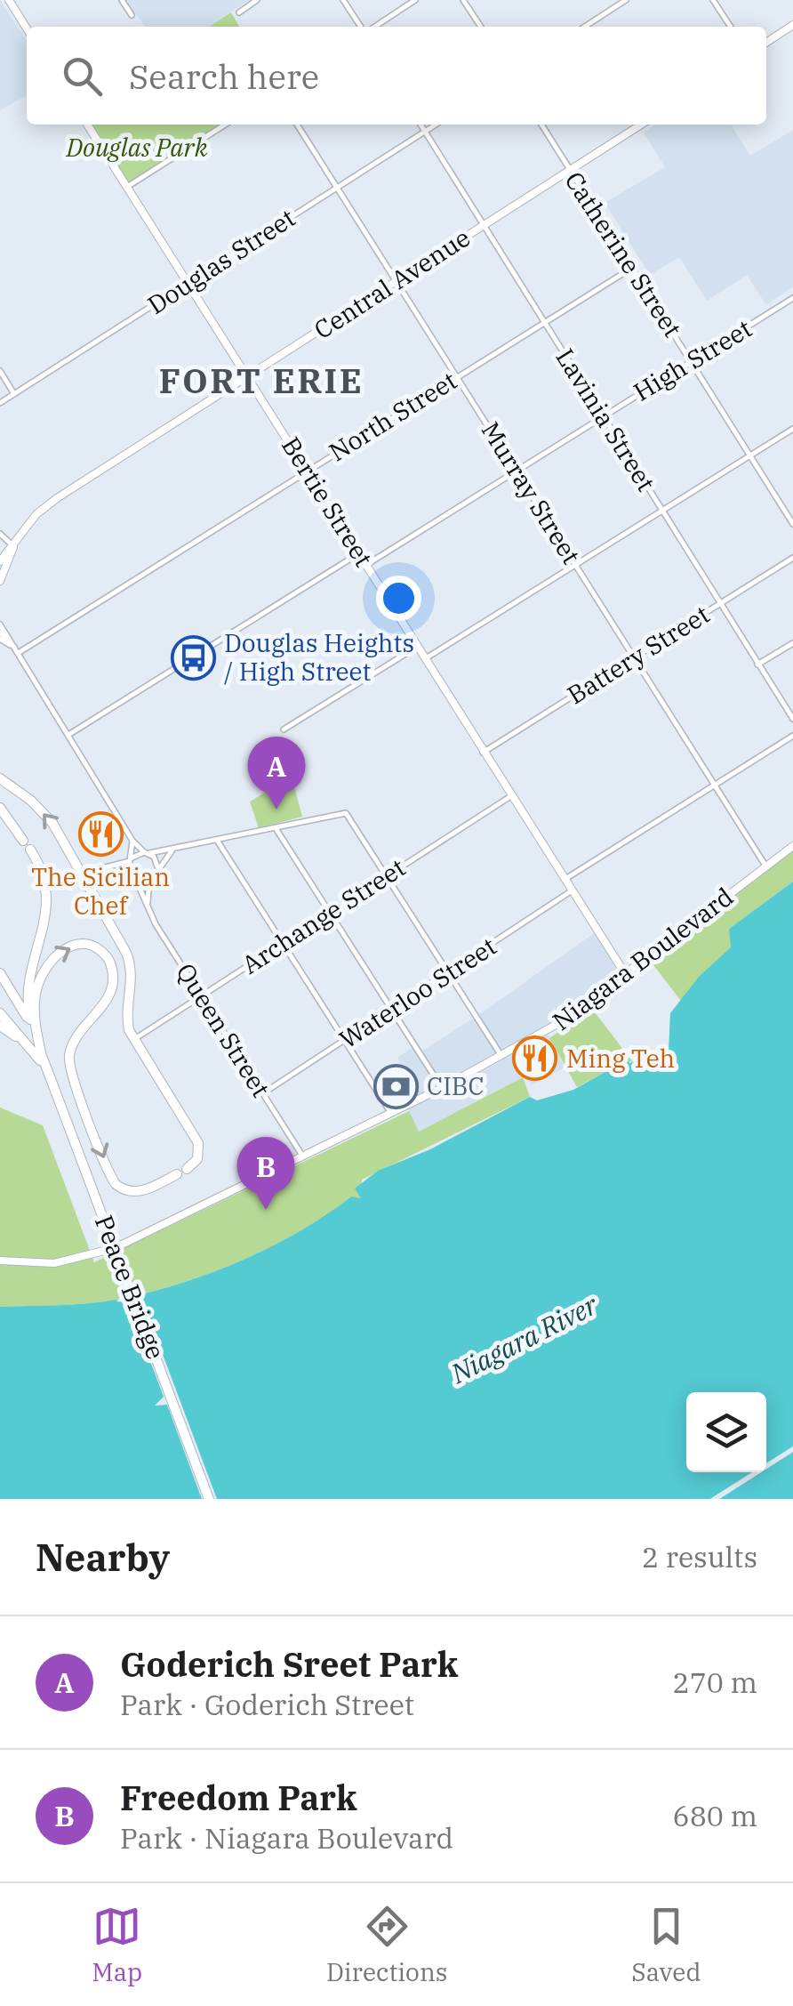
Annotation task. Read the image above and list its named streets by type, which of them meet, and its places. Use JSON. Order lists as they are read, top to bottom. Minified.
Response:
{"streets":{"highway":["Peace Bridge"],"main road":["Central Avenue","Bertie Street","Niagara Boulevard"],"street":["Catherine Street","Douglas Street","High Street","North Street","Lavinia Street","Murray Street","Battery Street","Archange Street","Waterloo Street","Queen Street"]},"crossings":[["Catherine Street","Central Avenue"],["Catherine Street","High Street"],["Catherine Street","North Street"],["Douglas Street","Lavinia Street"],["Douglas Street","Murray Street"],["Douglas Street","Bertie Street"],["Central Avenue","Lavinia Street"],["Central Avenue","Murray Street"],["Central Avenue","Bertie Street"],["High Street","Lavinia Street"],["High Street","Murray Street"],["High Street","Bertie Street"],["North Street","Lavinia Street"],["North Street","Murray Street"],["North Street","Bertie Street"],["Lavinia Street","Battery Street"],["Murray Street","Battery Street"],["Murray Street","Niagara Boulevard"],["Bertie Street","Battery Street"],["Bertie Street","Archange Street"],["Bertie Street","Niagara Boulevard"],["Bertie Street","Waterloo Street"],["Archange Street","Queen Street"],["Niagara Boulevard","Queen Street"],["Waterloo Street","Queen Street"]],"districts":["FORT ERIE"],"water":["Niagara River"],"parks":["Douglas Park"],"places":{"bus stop":["Douglas Heights / High Street"],"restaurant":["The Sicilian Chef","Ming Teh"],"bank":["CIBC"]},"page":{"search":"Search here","pins":["A","B"],"heading":["Nearby","2 results"],"list":[{"mark":"A","name":"Goderich Sreet Park","note":"Park · Goderich Street","value":"270 m"},{"mark":"B","name":"Freedom Park","note":"Park · Niagara Boulevard","value":"680 m"}],"nav":["Map","Directions","Saved"]}}
